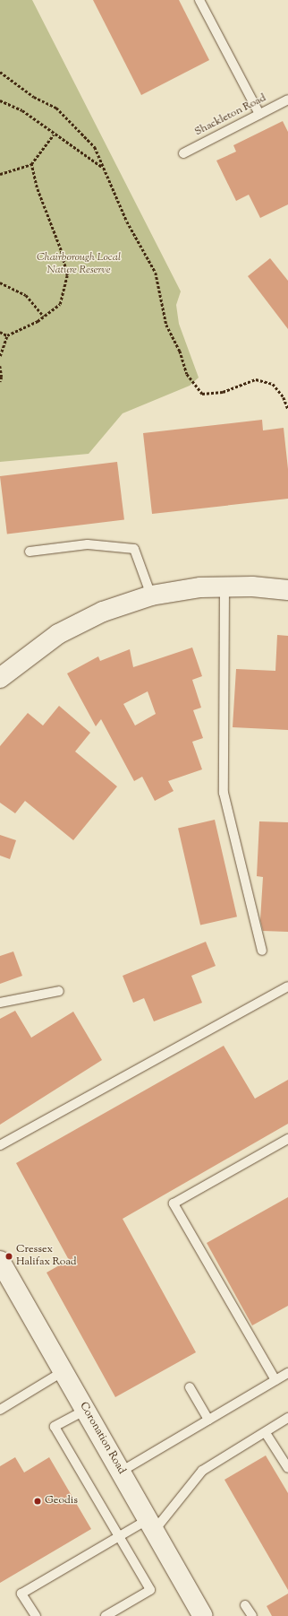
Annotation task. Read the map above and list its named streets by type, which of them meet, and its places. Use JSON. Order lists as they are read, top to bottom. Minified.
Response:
{"streets":{"street":["Coronation Road"],"lane":["Shackleton Road"]},"parks":["Chairborough Local Nature Reserve"],"places":["Cressex Halifax Road","Geodis"]}
